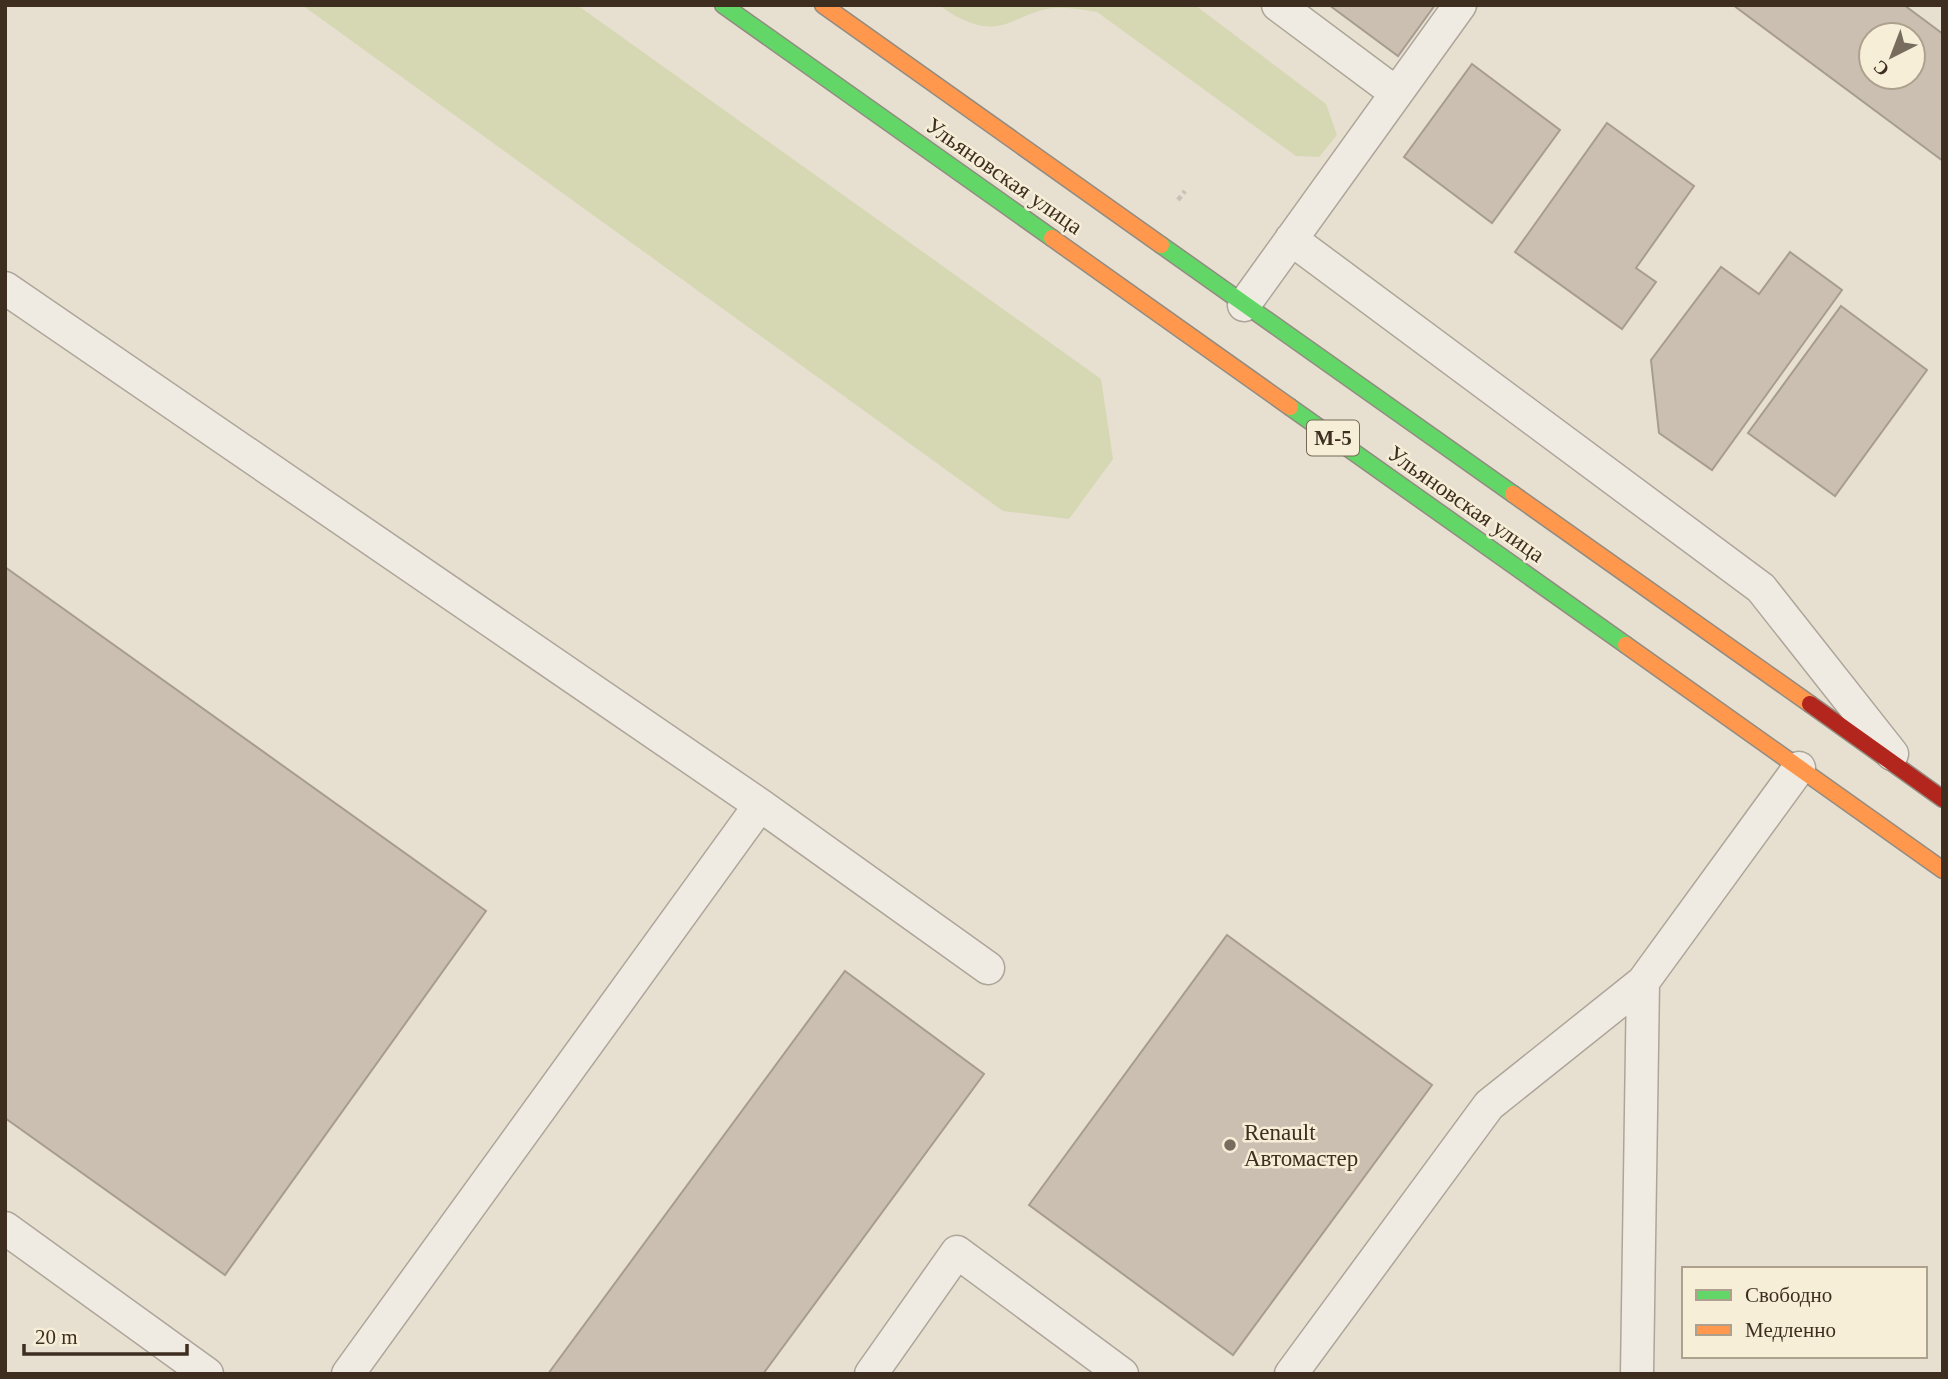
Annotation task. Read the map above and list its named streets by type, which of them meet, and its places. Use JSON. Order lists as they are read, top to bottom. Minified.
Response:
{"streets":{"highway":["Ульяновская улица","М-5"]},"places":["Renault Автомастер"],"legend":["Свободно","Медленно"],"scale_bar":"20 m","north":"bottom left"}
